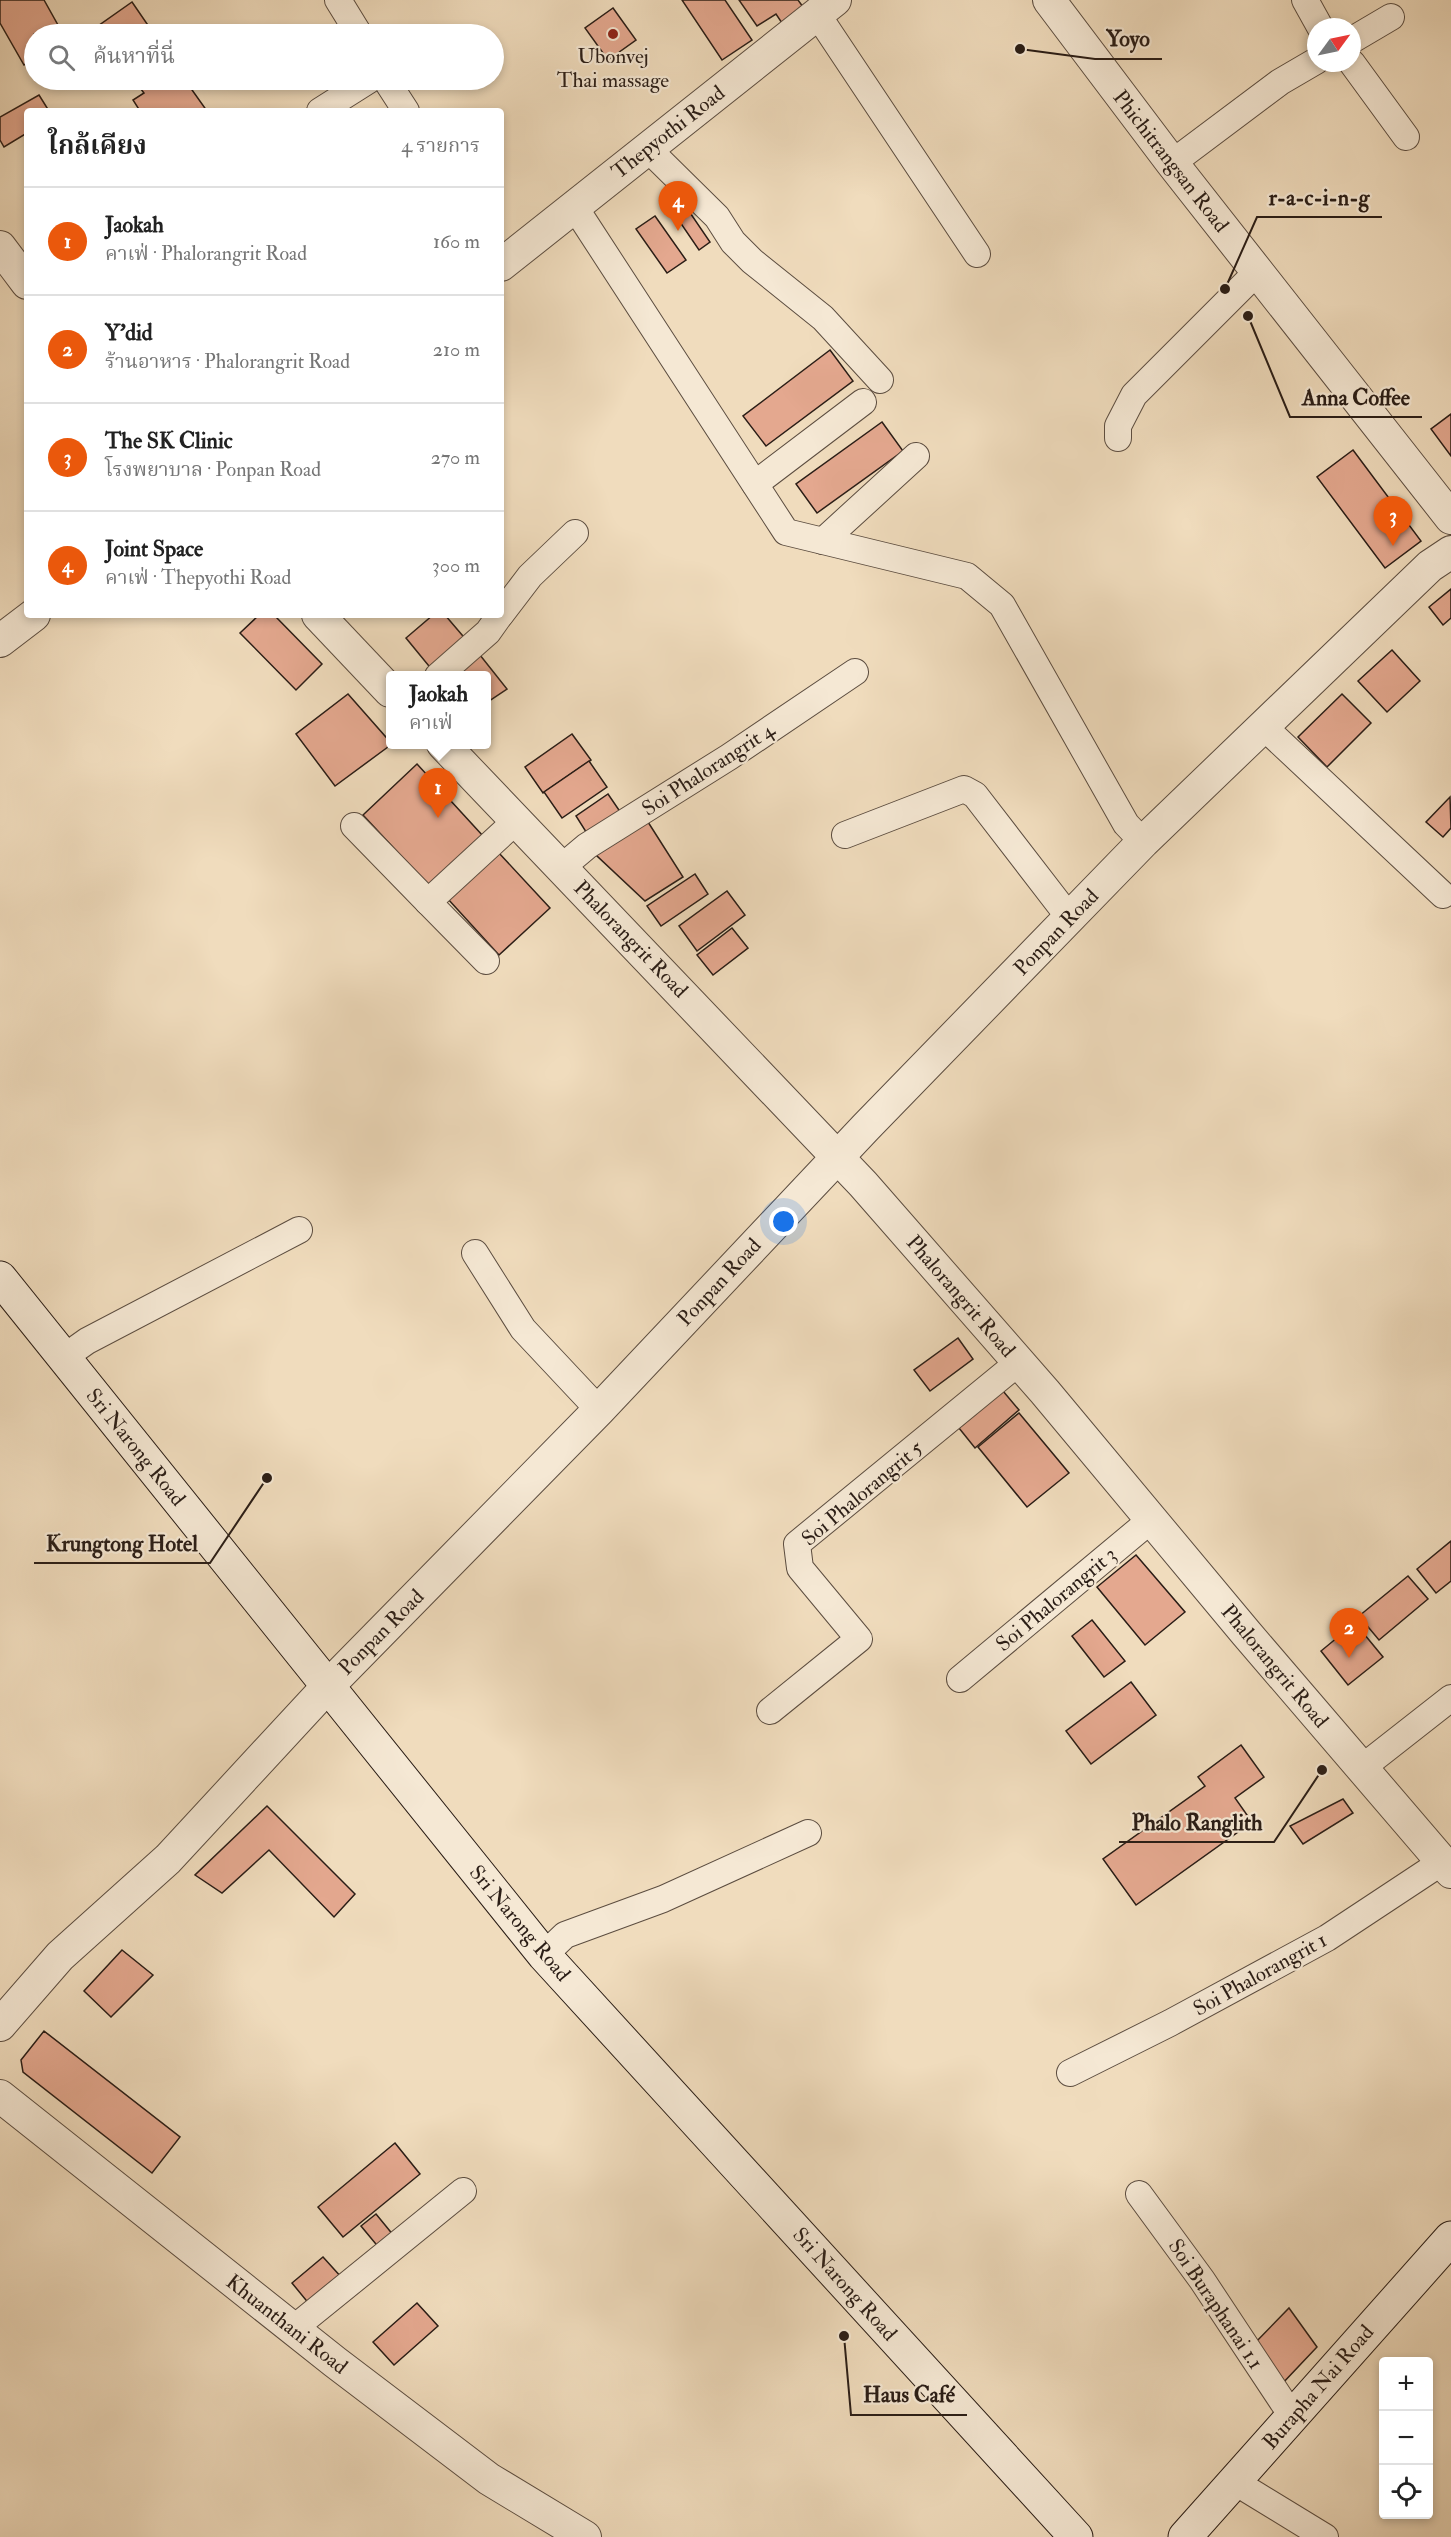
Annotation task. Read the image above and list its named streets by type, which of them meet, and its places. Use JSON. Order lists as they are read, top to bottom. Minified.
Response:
{"streets":{"main road":["Sri Narong Road","Burapha Nai Road"],"street":["Thepyothi Road","Phichitrangsan Road","Soi Phalorangrit 4","Ponpan Road","Phalorangrit Road","Soi Phalorangrit 5","Soi Phalorangrit 3","Soi Phalorangrit 1","Soi Buraphanai 1.1","Khuanthani Road"]},"crossings":[["Soi Phalorangrit 4","Phalorangrit Road"],["Ponpan Road","Phalorangrit Road"],["Ponpan Road","Sri Narong Road"],["Phalorangrit Road","Soi Phalorangrit 5"],["Phalorangrit Road","Soi Phalorangrit 3"],["Phalorangrit Road","Soi Phalorangrit 1"],["Soi Buraphanai 1.1","Burapha Nai Road"]],"places":["Ubonvej Thai massage","Yoyo","r-a-c-i-n-g","Anna Coffee","Krungtong Hotel","Phalo Ranglith","Haus Café"],"north":"top right","page":{"search":"ค้นหาที่นี่","heading":["ใกล้เคียง","4 รายการ"],"pins":["4","3","1","2"],"list":[{"mark":"1","name":"Jaokah","note":"คาเฟ่ · Phalorangrit Road","value":"160 m"},{"mark":"2","name":"Y'did","note":"ร้านอาหาร · Phalorangrit Road","value":"210 m"},{"mark":"3","name":"The SK Clinic","note":"โรงพยาบาล · Ponpan Road","value":"270 m"},{"mark":"4","name":"Joint Space","note":"คาเฟ่ · Thepyothi Road","value":"300 m"}],"popup":["Jaokah","คาเฟ่"],"map_buttons":["+","−"]}}
